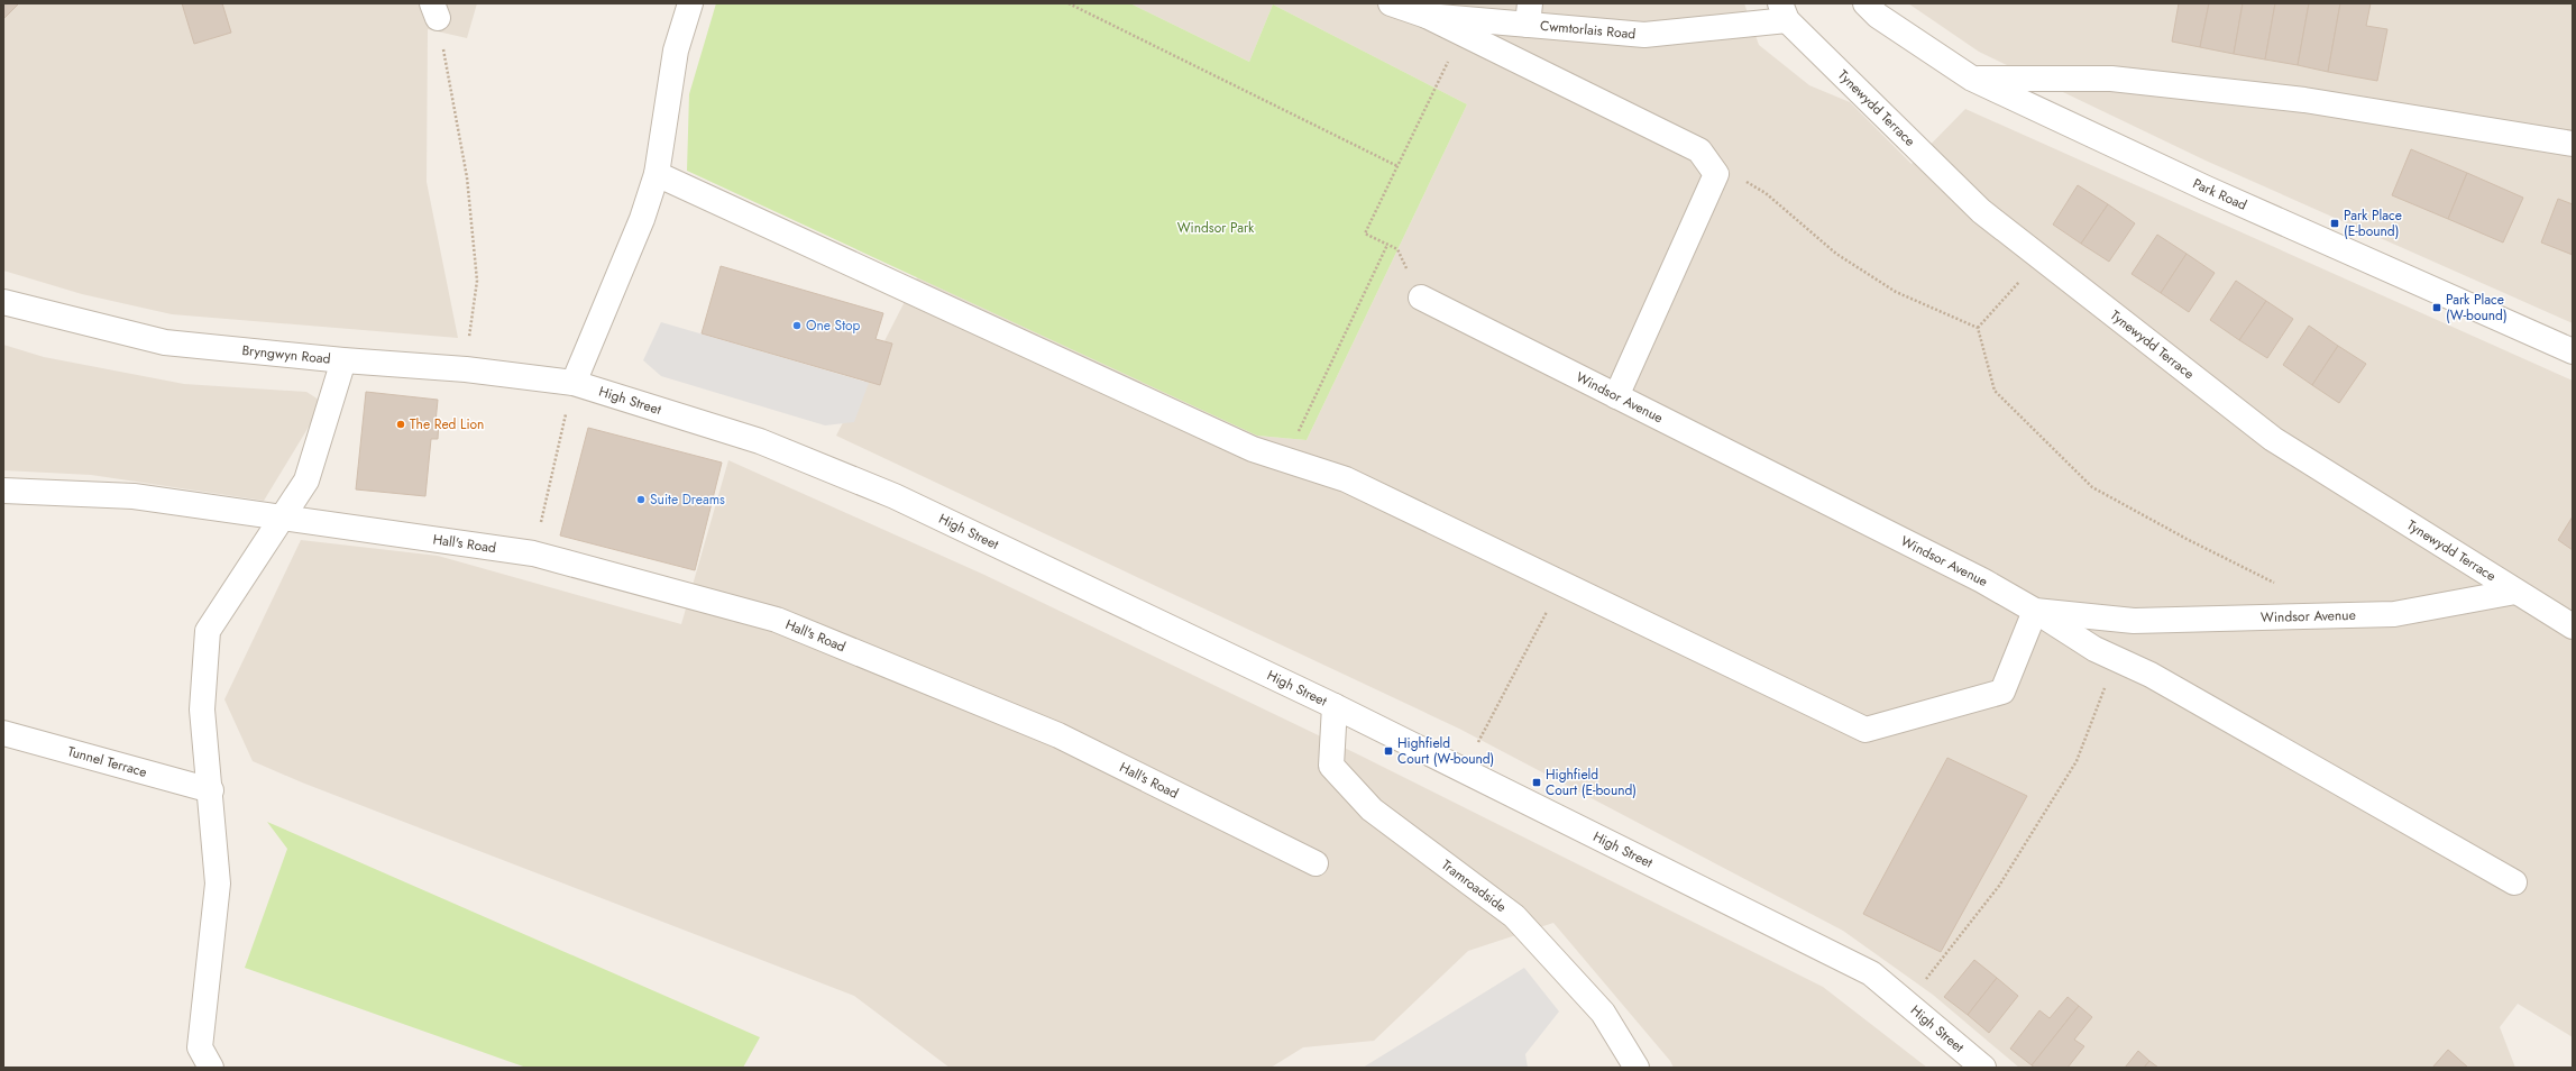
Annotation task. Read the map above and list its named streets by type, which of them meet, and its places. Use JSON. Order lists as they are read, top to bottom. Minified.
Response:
{"streets":{"street":["Cwmtorlais Road","Tynewydd Terrace","Park Road","Bryngwyn Road","Windsor Avenue","High Street","Hall's Road","Tunnel Terrace","Tramroadside"]},"crossings":[["Cwmtorlais Road","Tynewydd Terrace"],["Tynewydd Terrace","Windsor Avenue"],["Bryngwyn Road","High Street"],["High Street","Tramroadside"]],"parks":["Windsor Park"],"places":{"transit":["Park Place (E-bound)","Park Place (W-bound)","Highfield Court (W-bound)","Highfield Court (E-bound)"],"other":["One Stop","The Red Lion","Suite Dreams"]}}
